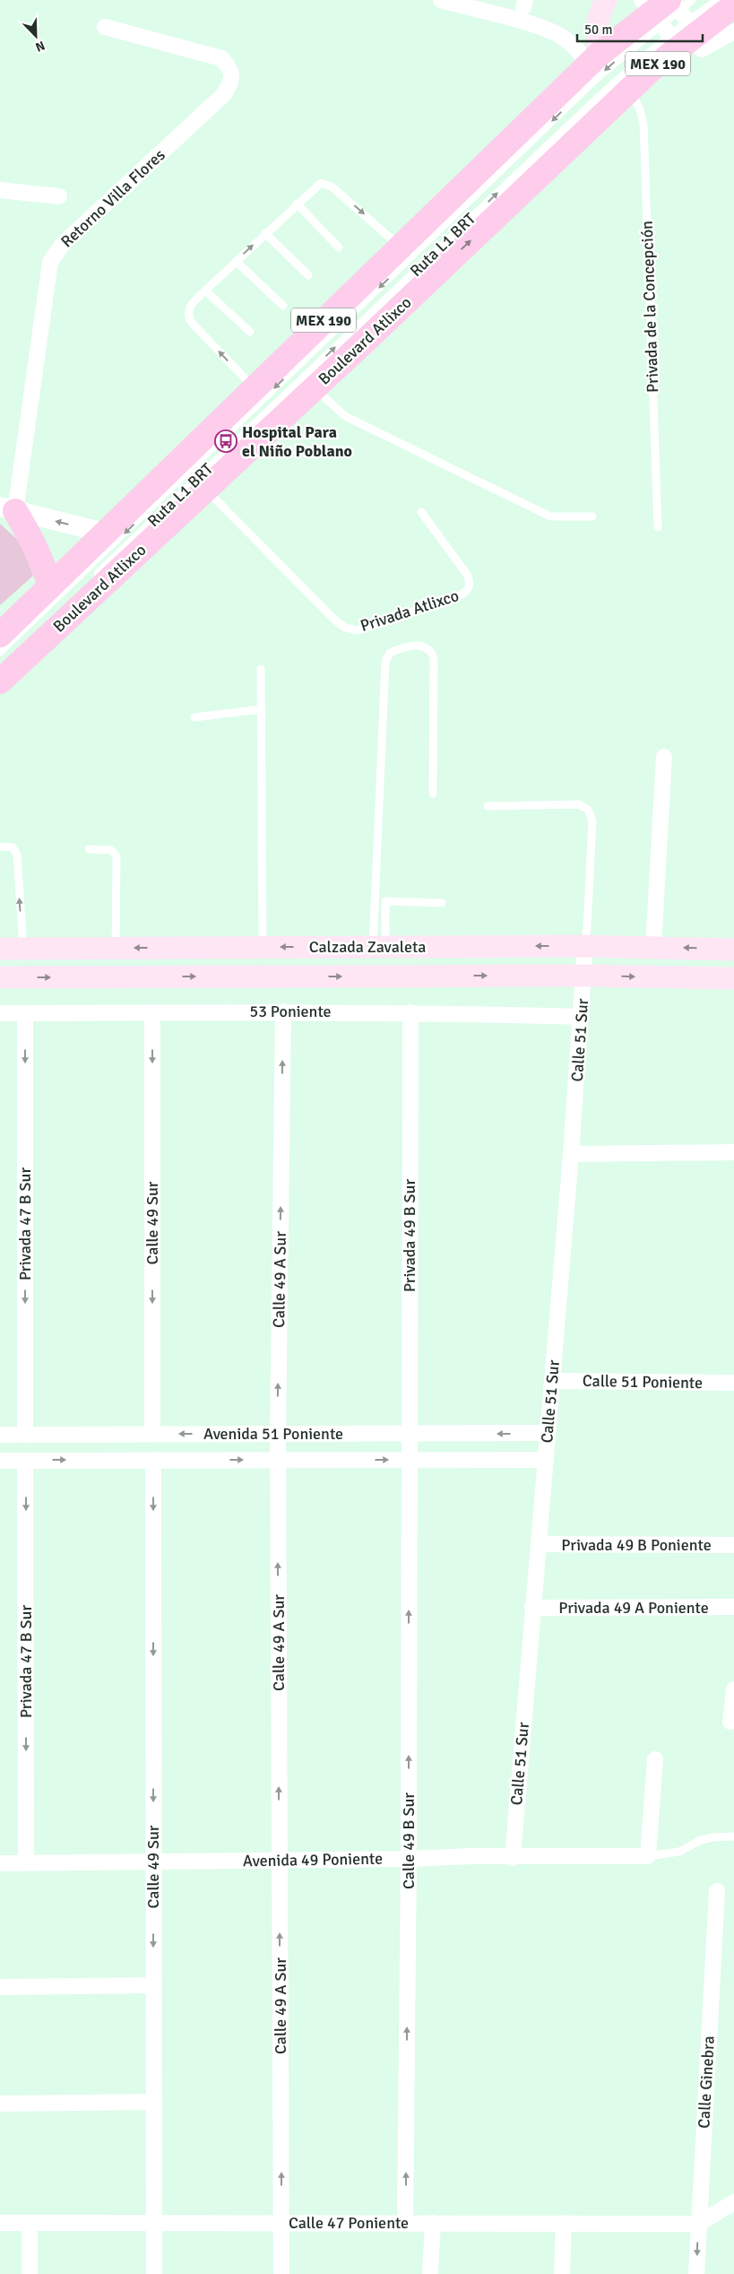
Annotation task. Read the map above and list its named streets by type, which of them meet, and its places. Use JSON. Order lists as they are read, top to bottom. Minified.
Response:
{"streets":{"main road":["MEX 190","Boulevard Atlixco","Calzada Zavaleta"],"street":["Retorno Villa Flores","53 Poniente","Calle 51 Sur","Calle 49 Sur","Privada 47 B Sur","Privada 49 B Sur","Calle 49 A Sur","Calle 51 Poniente","Avenida 51 Poniente","Privada 49 B Poniente","Privada 49 A Poniente","Calle 49 B Sur","Avenida 49 Poniente","Calle Ginebra","Calle 47 Poniente"],"lane":["Ruta L1 BRT","Privada de la Concepción","Privada Atlixco"]},"crossings":[["Ruta L1 BRT","Boulevard Atlixco"],["Privada de la Concepción","Boulevard Atlixco"],["Boulevard Atlixco","Privada Atlixco"],["Calzada Zavaleta","Calle 51 Sur"],["53 Poniente","Calle 51 Sur"],["53 Poniente","Calle 49 Sur"],["53 Poniente","Privada 47 B Sur"],["53 Poniente","Privada 49 B Sur"],["53 Poniente","Calle 49 A Sur"],["Calle 51 Sur","Calle 51 Poniente"],["Calle 51 Sur","Avenida 51 Poniente"],["Calle 51 Sur","Privada 49 B Poniente"],["Calle 51 Sur","Privada 49 A Poniente"],["Calle 51 Sur","Avenida 49 Poniente"],["Calle 49 Sur","Avenida 51 Poniente"],["Calle 49 Sur","Avenida 49 Poniente"],["Calle 49 Sur","Calle 47 Poniente"],["Privada 47 B Sur","Avenida 51 Poniente"],["Privada 47 B Sur","Avenida 49 Poniente"],["Privada 49 B Sur","Avenida 51 Poniente"],["Privada 49 B Sur","Calle 49 B Sur"],["Calle 49 A Sur","Avenida 51 Poniente"],["Calle 49 A Sur","Avenida 49 Poniente"],["Calle 49 A Sur","Calle 47 Poniente"],["Avenida 51 Poniente","Calle 49 B Sur"],["Calle 49 B Sur","Avenida 49 Poniente"],["Calle 49 B Sur","Calle 47 Poniente"],["Calle Ginebra","Calle 47 Poniente"]],"one_way":["Calle 49 Sur","Privada 47 B Sur","Calle 49 A Sur","Calle 49 B Sur"],"places":{"bus stop":["Hospital Para el Niño Poblano"]},"scale_bar":"50 m","north":"bottom right"}
